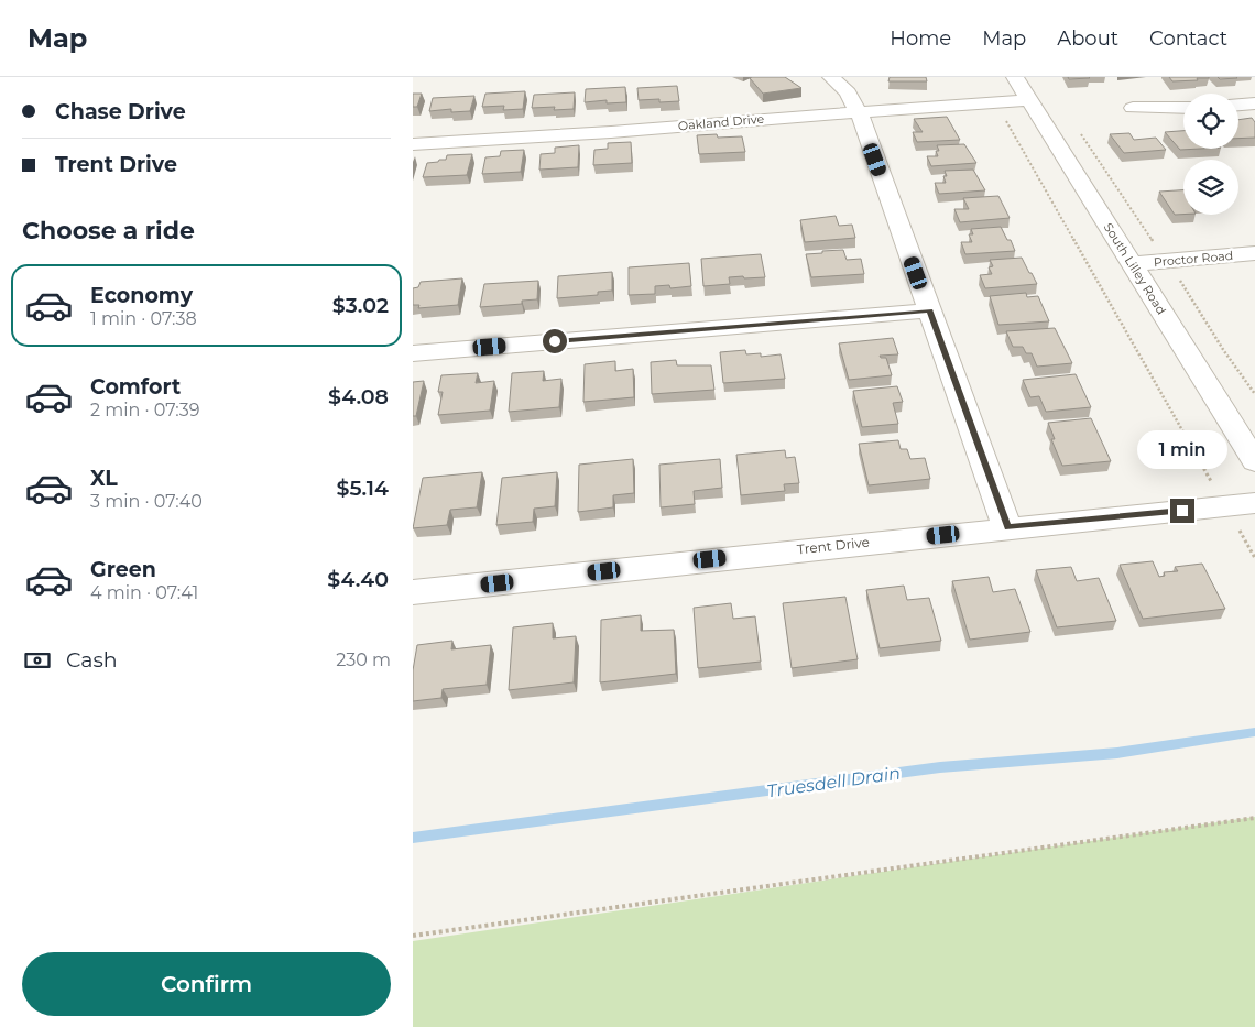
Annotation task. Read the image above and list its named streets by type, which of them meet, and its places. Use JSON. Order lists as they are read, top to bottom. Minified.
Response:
{"streets":{"street":["Oakland Drive","Proctor Road","South Lilley Road","Trent Drive"]},"crossings":[["Oakland Drive","South Lilley Road"],["Proctor Road","South Lilley Road"]],"water":["Truesdell Drain"],"page":{"header":"Map","nav":["Home","Map","About","Contact"],"banner":["Chase Drive","Trent Drive"],"heading":"Choose a ride","list":[{"name":"Economy","note":"1 min · 07:38","value":"$3.02"},{"name":"Comfort","note":"2 min · 07:39","value":"$4.08"},{"name":"XL","note":"3 min · 07:40","value":"$5.14"},{"name":"Green","note":"4 min · 07:41","value":"$4.40"}],"bubble":"1 min","pay":["Cash","230 m"],"buttons":"Confirm"}}
